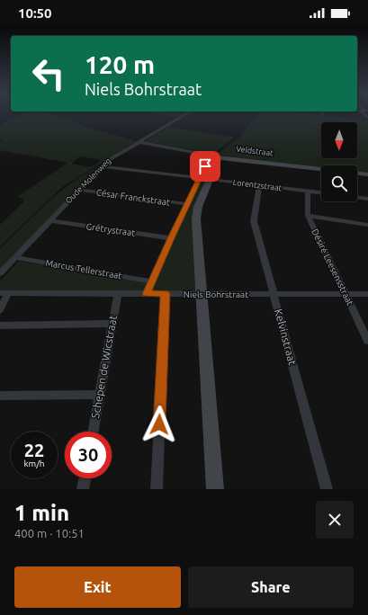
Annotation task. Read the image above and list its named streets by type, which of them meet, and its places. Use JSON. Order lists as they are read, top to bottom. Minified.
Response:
{"streets":{"street":["Veldstraat","Oude Molenweg","Lorentzstraat","César Franckstraat","Grétrystraat","Désiré Leesensstraat","Marcus Tellerstraat","Niels Bohrstraat","Kelvinstraat","Schepen de Wicstraat"]},"crossings":[["Veldstraat","Oude Molenweg"],["Oude Molenweg","Lorentzstraat"],["Oude Molenweg","César Franckstraat"],["Oude Molenweg","Grétrystraat"],["Oude Molenweg","Marcus Tellerstraat"],["Lorentzstraat","Désiré Leesensstraat"],["Lorentzstraat","Kelvinstraat"],["Désiré Leesensstraat","Niels Bohrstraat"],["Niels Bohrstraat","Kelvinstraat"],["Niels Bohrstraat","Schepen de Wicstraat"]],"north":"bottom","page":{"status":"10:50","turn":["120 m","Niels Bohrstraat"],"speed":"22 km/h","limit":"30","heading":["1 min","400 m · 10:51"],"buttons":["Exit","Share"]}}
